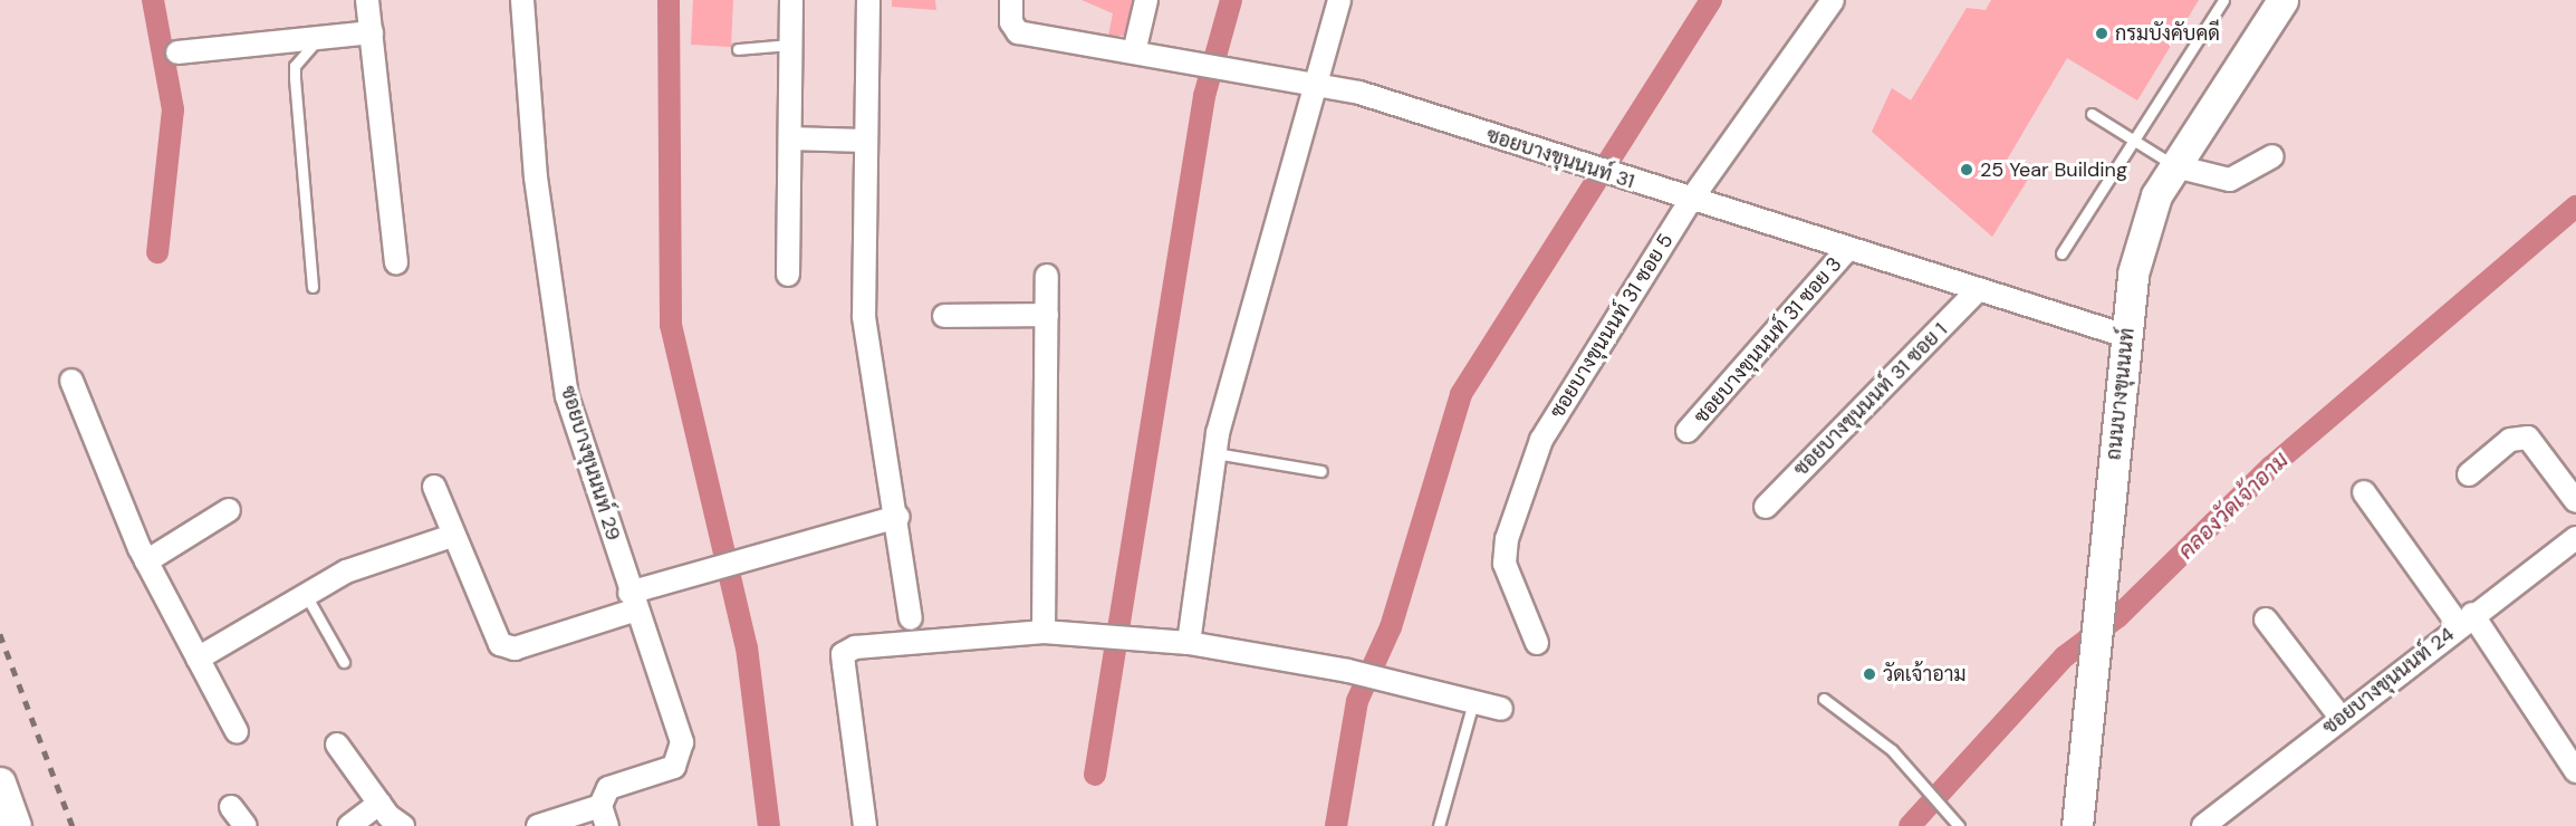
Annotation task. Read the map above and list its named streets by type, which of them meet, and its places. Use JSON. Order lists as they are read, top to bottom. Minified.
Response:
{"streets":{"street":["ซอยบางขุนนนท์ 31","ซอยบางขุนนนท์ 31 ซอย 5","ซอยบางขุนนนท์ 31 ซอย 3","ถนนบางขุนนนท์","ซอยบางขุนนนท์ 31 ซอย 1","ซอยบางขุนนนท์ 29","ซอยบางขุนนนท์ 24"]},"crossings":[["ซอยบางขุนนนท์ 31","ซอยบางขุนนนท์ 31 ซอย 5"],["ซอยบางขุนนนท์ 31","ซอยบางขุนนนท์ 31 ซอย 3"],["ซอยบางขุนนนท์ 31","ถนนบางขุนนนท์"],["ซอยบางขุนนนท์ 31","ซอยบางขุนนนท์ 31 ซอย 1"]],"water":["คลองวัดเจ้าอาม"],"places":["กรมบังคับคดี","25 Year Building","วัดเจ้าอาม"]}
